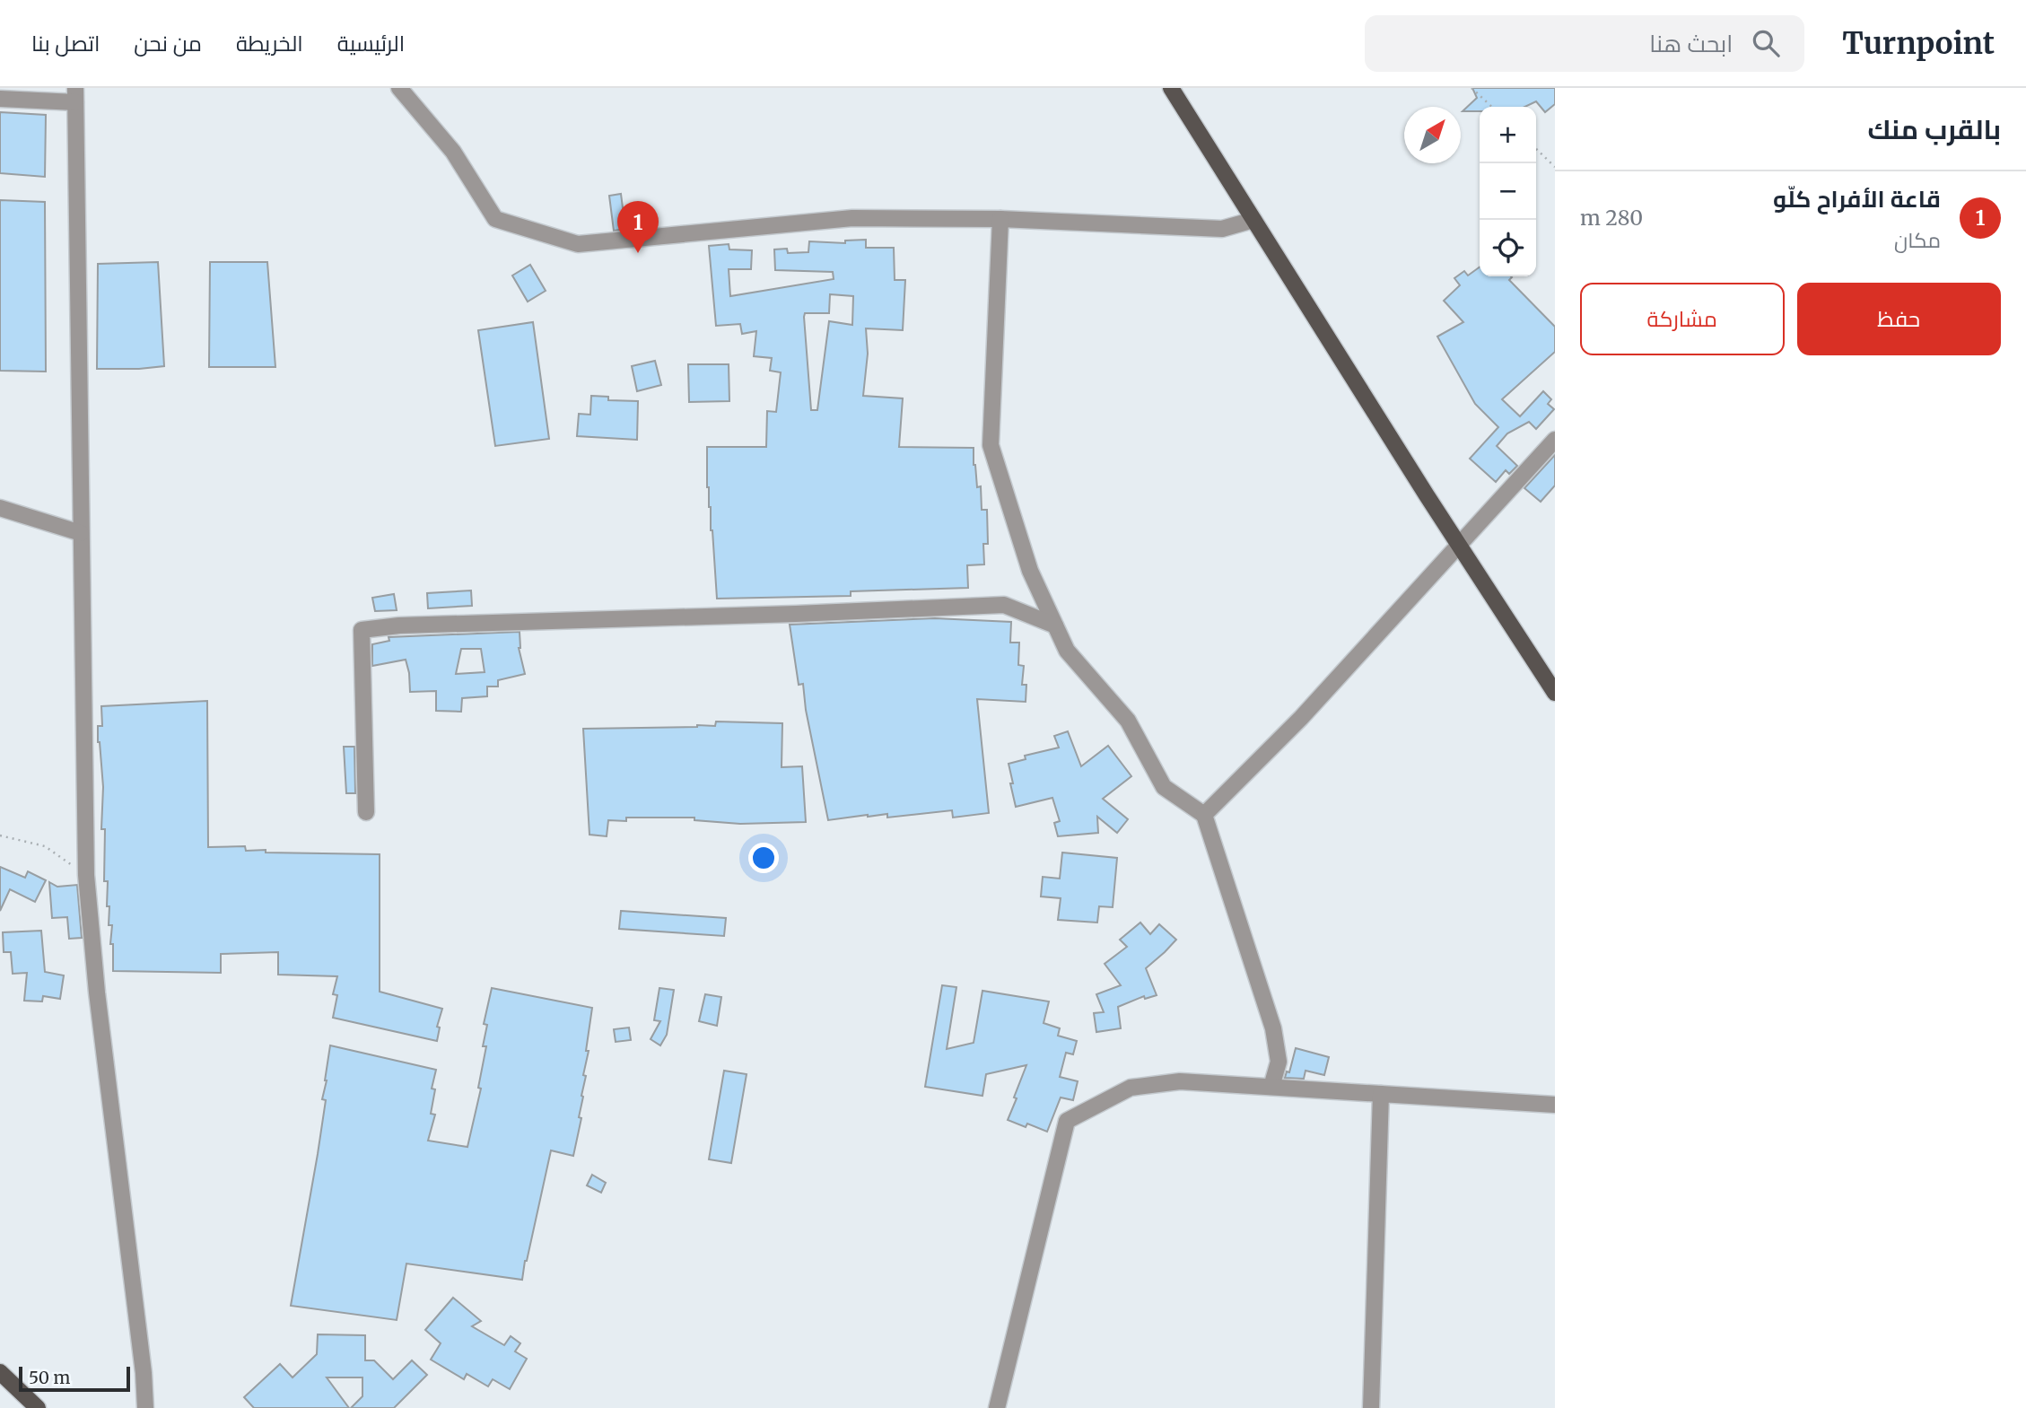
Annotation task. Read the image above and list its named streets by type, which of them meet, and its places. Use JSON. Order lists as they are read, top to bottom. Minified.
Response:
{"scale_bar":"50 m","north":"top right","page":{"header":"Turnpoint","search":"ابحث هنا","nav":["الرئيسية","الخريطة","من نحن","اتصل بنا"],"heading":"بالقرب منك","map_buttons":["+","−"],"list":[{"mark":"1","name":"قاعة الأفراح كلّو","note":"مكان","value":"280 m"}],"pins":"1","buttons":["حفظ","مشاركة"],"scale":"50 m"}}
